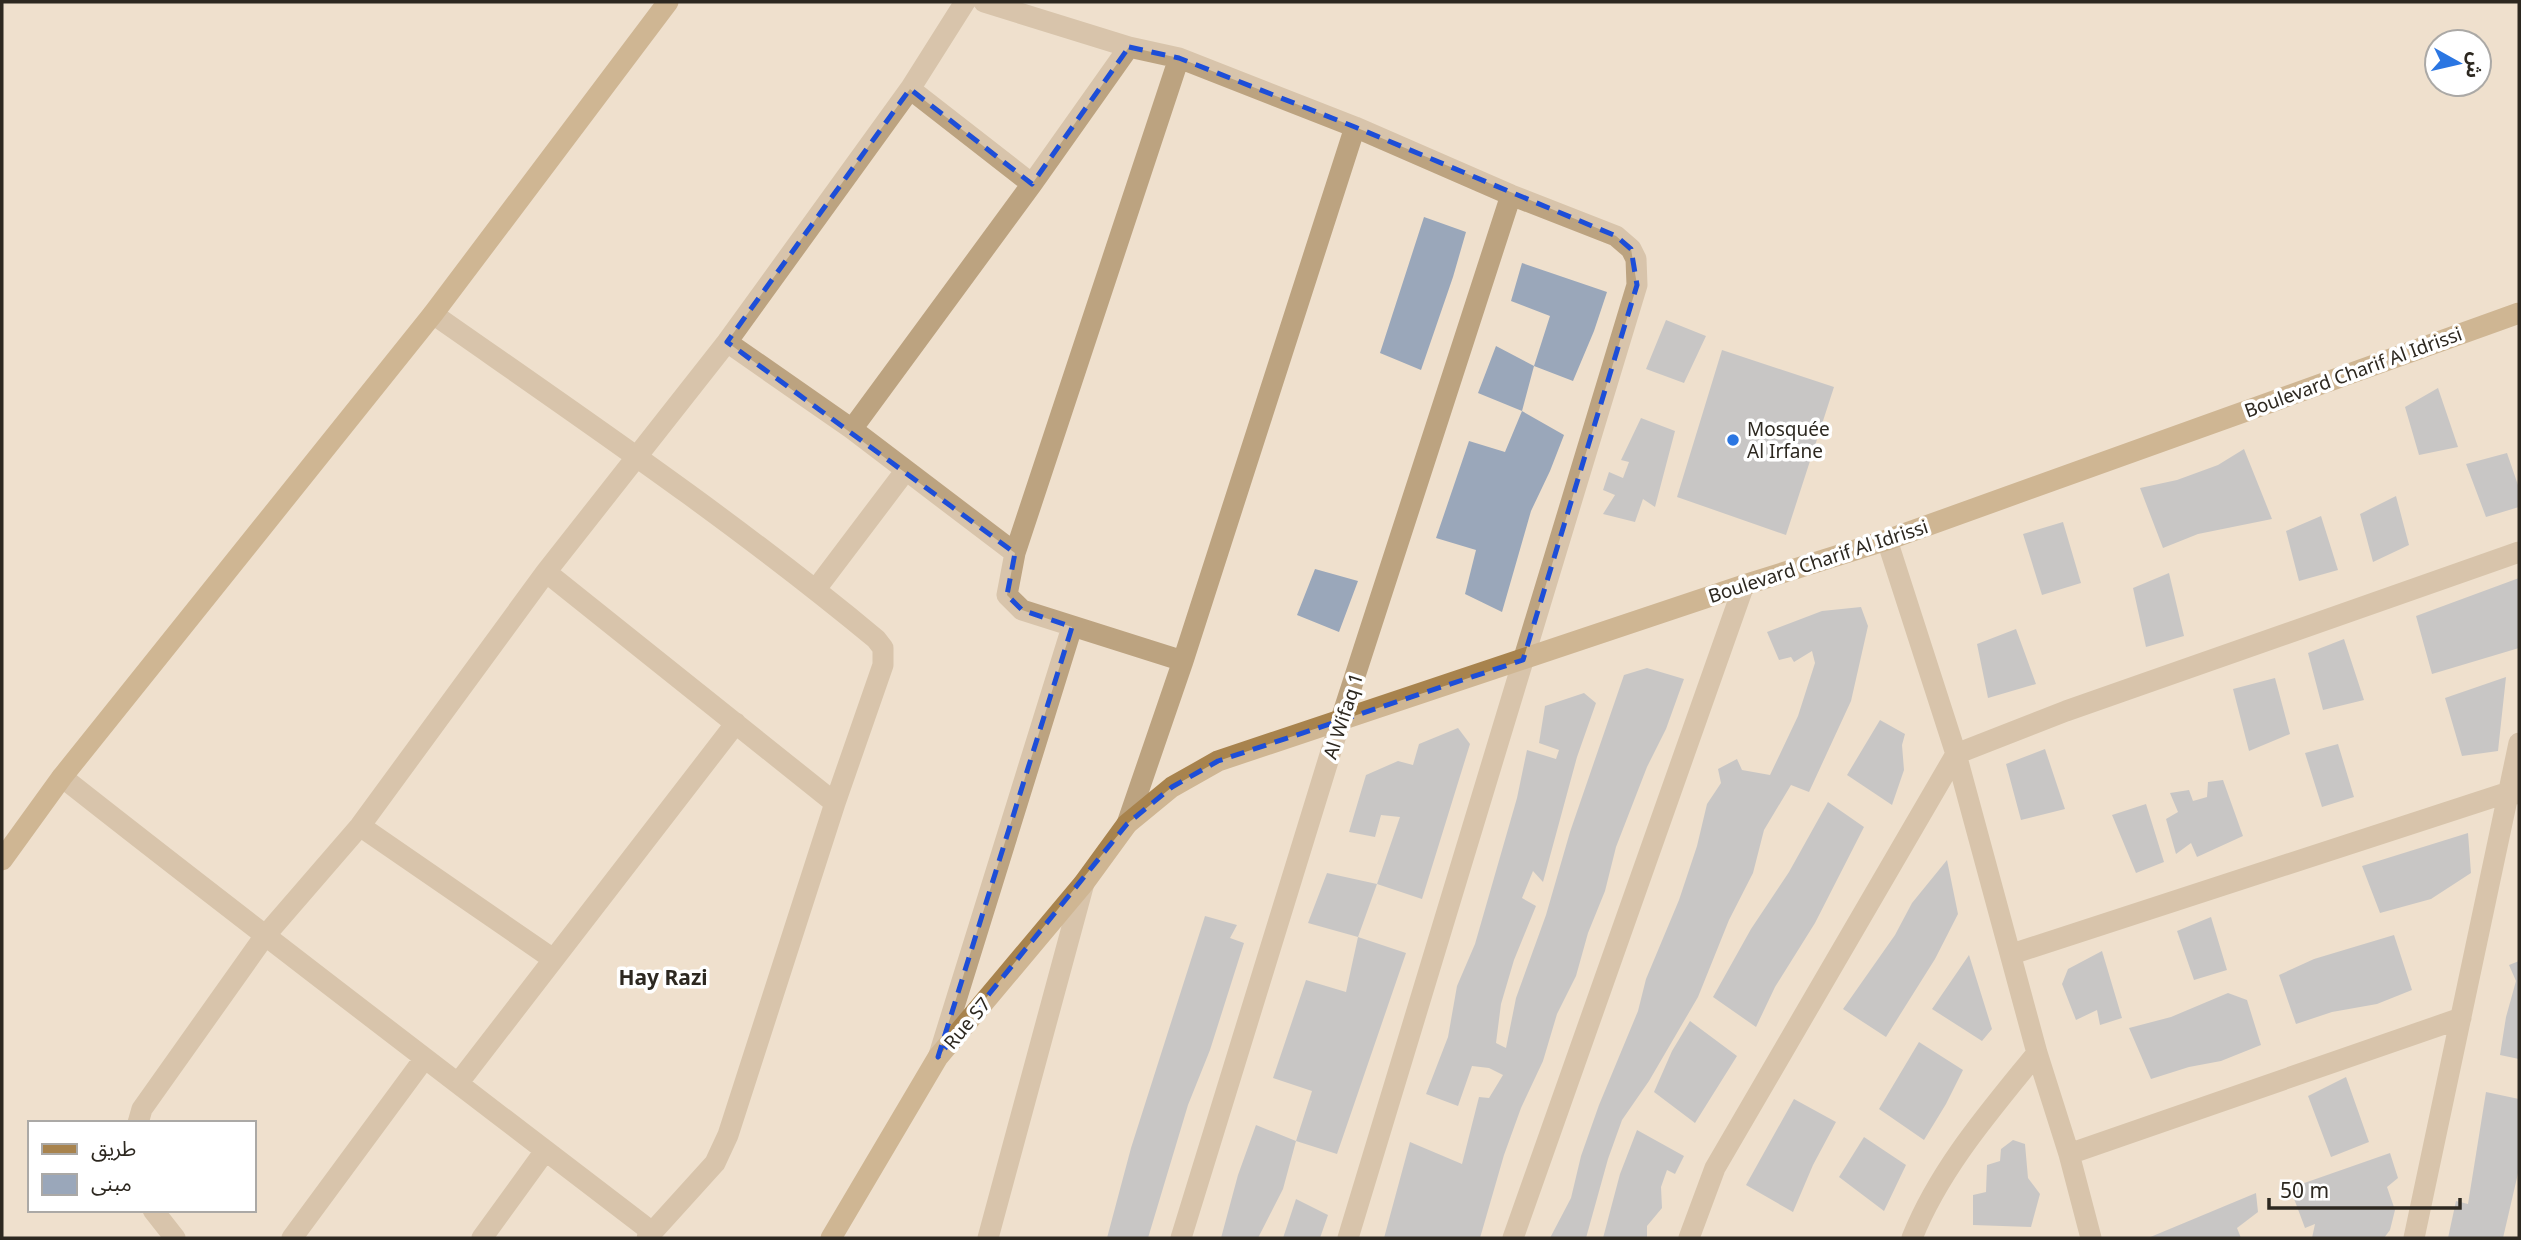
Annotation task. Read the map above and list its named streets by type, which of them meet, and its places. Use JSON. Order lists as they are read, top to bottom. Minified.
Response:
{"streets":{"street":["Boulevard Charif Al Idrissi","Al Wifaq 1","Rue S7"]},"crossings":[["Boulevard Charif Al Idrissi","Al Wifaq 1"],["Boulevard Charif Al Idrissi","Rue S7"]],"districts":["Hay Razi"],"places":["Mosquée Al Irfane"],"legend":["طريق","مبنى"],"scale_bar":"50 m","north":"right"}
